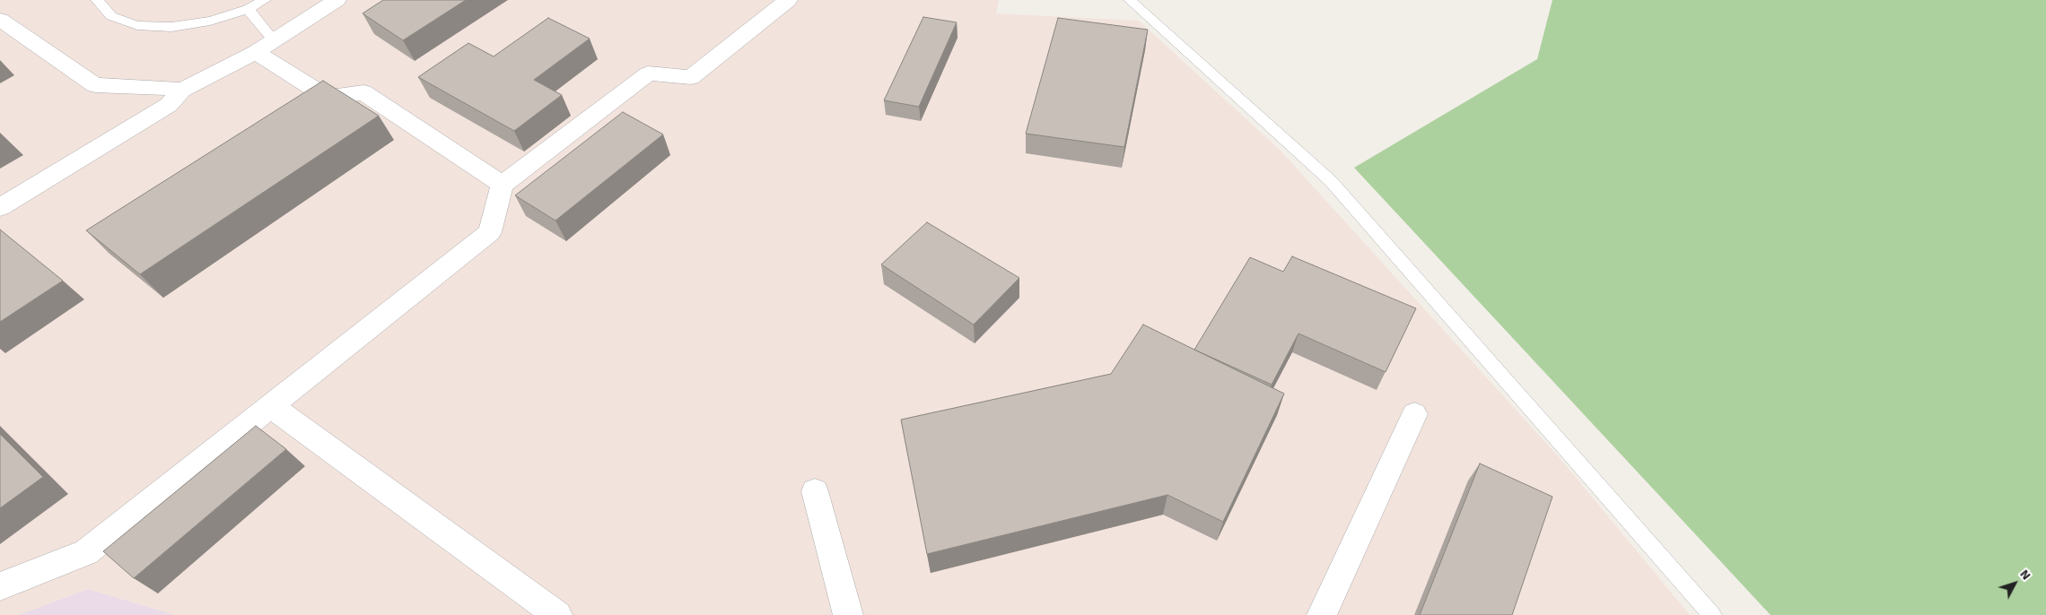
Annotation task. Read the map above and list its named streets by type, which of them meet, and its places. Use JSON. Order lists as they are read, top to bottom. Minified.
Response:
{"north":"top right"}
